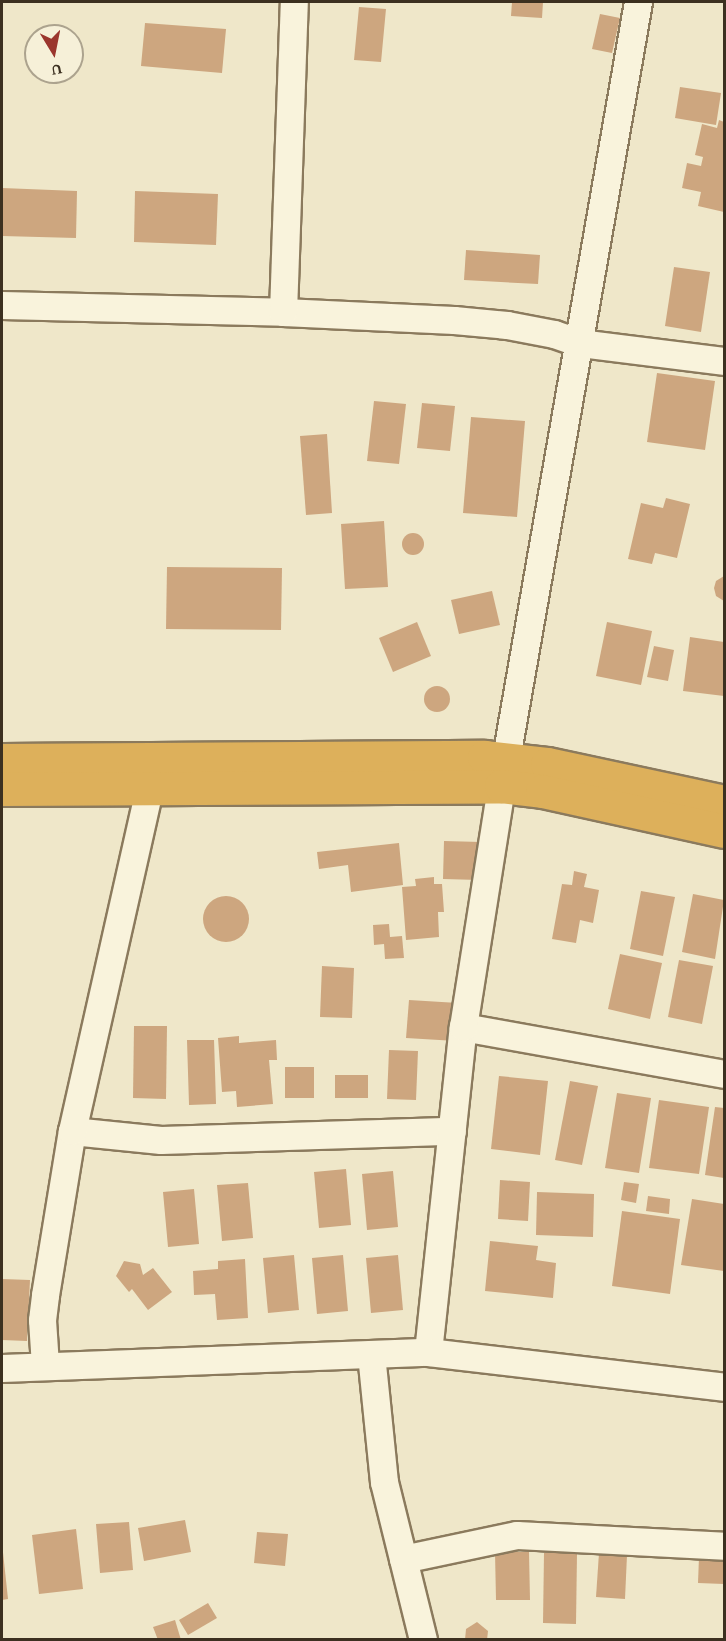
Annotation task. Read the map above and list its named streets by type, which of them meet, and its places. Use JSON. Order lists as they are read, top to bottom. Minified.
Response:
{"north":"bottom"}
